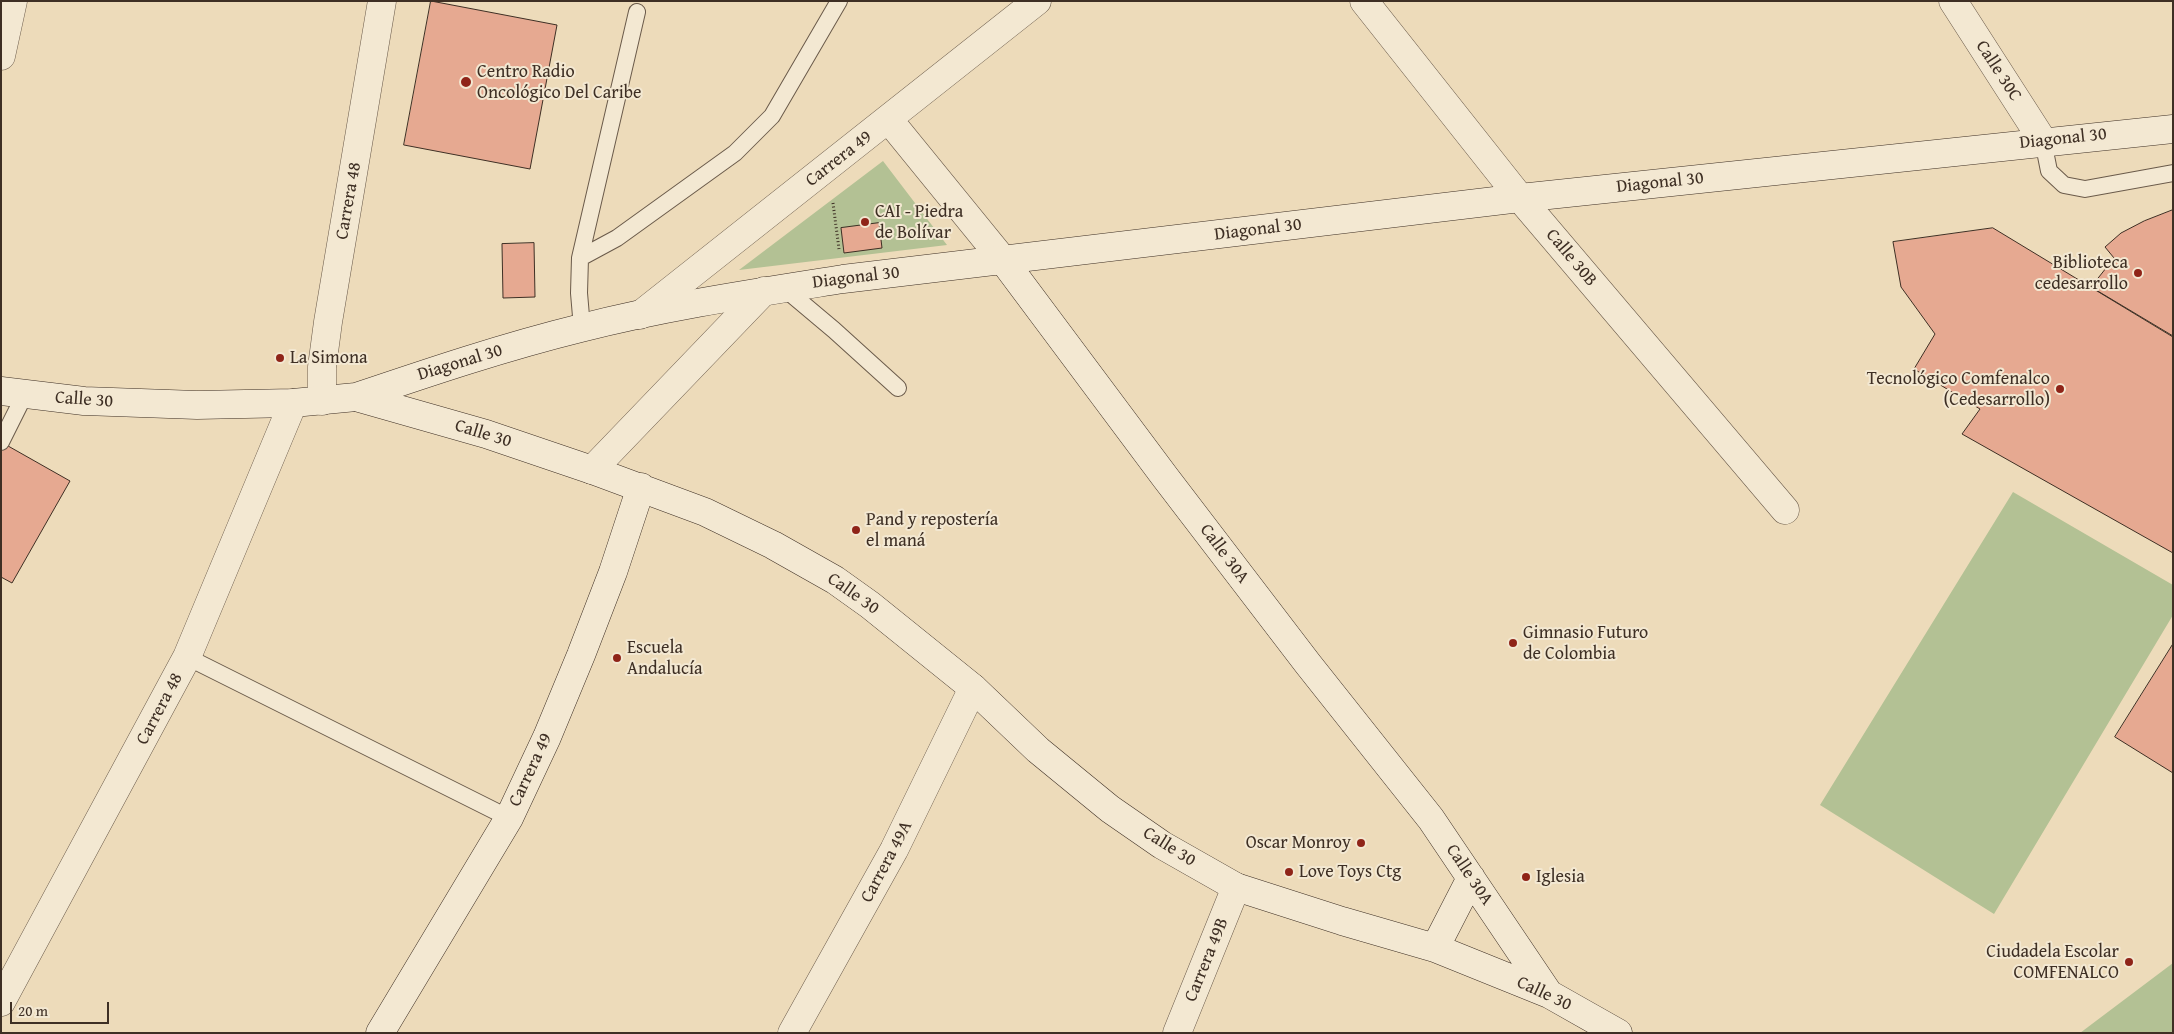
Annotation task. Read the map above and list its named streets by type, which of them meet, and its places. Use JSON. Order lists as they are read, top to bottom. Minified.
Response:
{"streets":{"street":["Calle 30C","Diagonal 30","Carrera 49","Carrera 48","Calle 30B","Calle 30","Calle 30A","Carrera 49A","Carrera 49B"]},"crossings":[["Calle 30C","Diagonal 30"],["Diagonal 30","Carrera 49"],["Diagonal 30","Calle 30B"],["Diagonal 30","Calle 30"],["Diagonal 30","Calle 30A"],["Carrera 49","Calle 30"],["Carrera 49","Calle 30A"],["Carrera 48","Calle 30"],["Calle 30","Calle 30A"],["Calle 30","Carrera 49A"],["Calle 30","Carrera 49B"]],"places":["Centro Radio Oncológico Del Caribe","CAI - Piedra de Bolívar","Biblioteca cedesarrollo","La Simona","Tecnológico Comfenalco (Cedesarrollo)","Pand y repostería el maná","Gimnasio Futuro de Colombia","Escuela Andalucía","Oscar Monroy","Love Toys Ctg","Iglesia","Ciudadela Escolar COMFENALCO"],"scale_bar":"20 m"}
